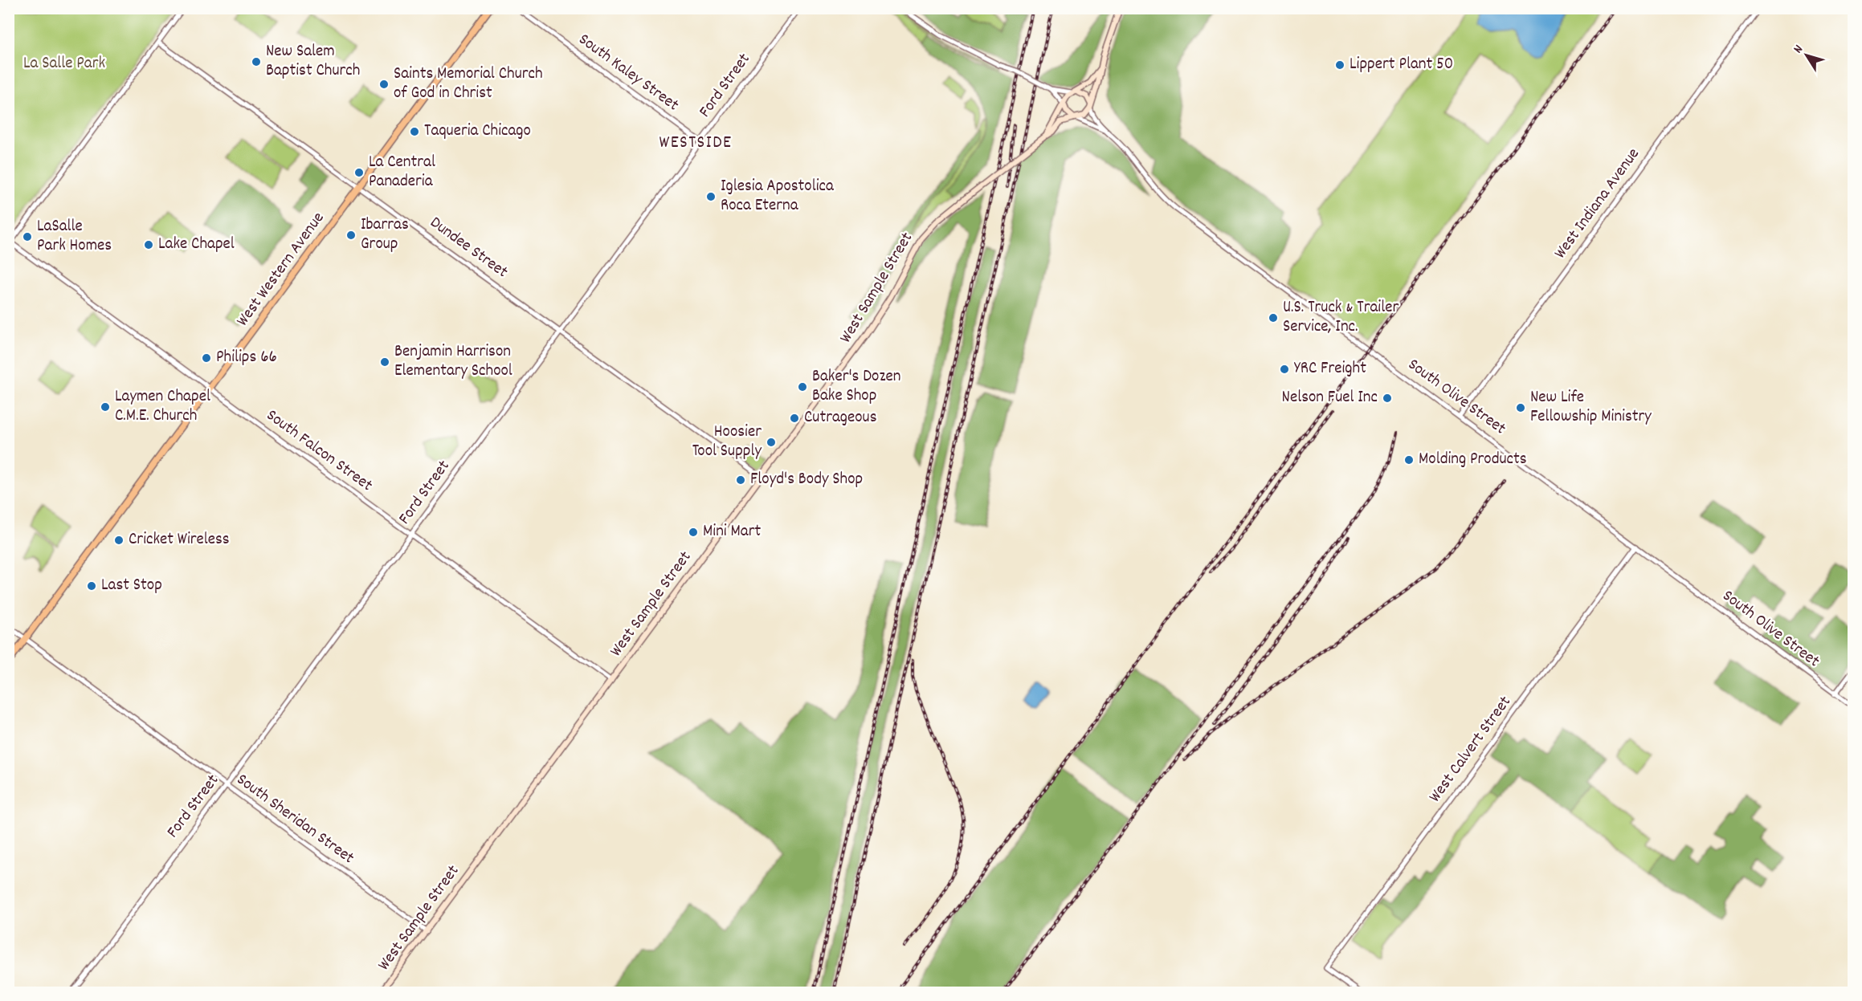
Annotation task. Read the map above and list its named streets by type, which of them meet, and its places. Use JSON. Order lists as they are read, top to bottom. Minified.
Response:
{"streets":{"main road":["West Western Avenue","West Sample Street"],"street":["South Kaley Street","Ford Street","West Indiana Avenue","Dundee Street","South Olive Street","South Falcon Street","West Calvert Street","South Sheridan Street"]},"crossings":[["South Kaley Street","Ford Street"],["Ford Street","Dundee Street"],["Ford Street","South Falcon Street"],["Ford Street","South Sheridan Street"],["West Indiana Avenue","South Olive Street"],["Dundee Street","West Western Avenue"],["Dundee Street","West Sample Street"],["West Western Avenue","South Falcon Street"],["West Western Avenue","South Sheridan Street"],["West Sample Street","South Olive Street"],["West Sample Street","South Falcon Street"],["West Sample Street","South Sheridan Street"],["South Olive Street","West Calvert Street"]],"districts":["WESTSIDE"],"parks":["La Salle Park"],"places":["New Salem Baptist Church","Lippert Plant 50","Saints Memorial Church of God in Christ","Taqueria Chicago","La Central Panaderia","Iglesia Apostolica Roca Eterna","Ibarras Group","LaSalle Park Homes","Lake Chapel","U.S. Truck & Trailer Service, Inc.","Philips 66","Benjamin Harrison Elementary School","YRC Freight","Baker's Dozen Bake Shop","Nelson Fuel Inc","Laymen Chapel C.M.E. Church","New Life Fellowship Ministry","Cutrageous","Hoosier Tool Supply","Molding Products","Floyd's Body Shop","Mini Mart","Cricket Wireless","Last Stop"],"north":"top left"}
